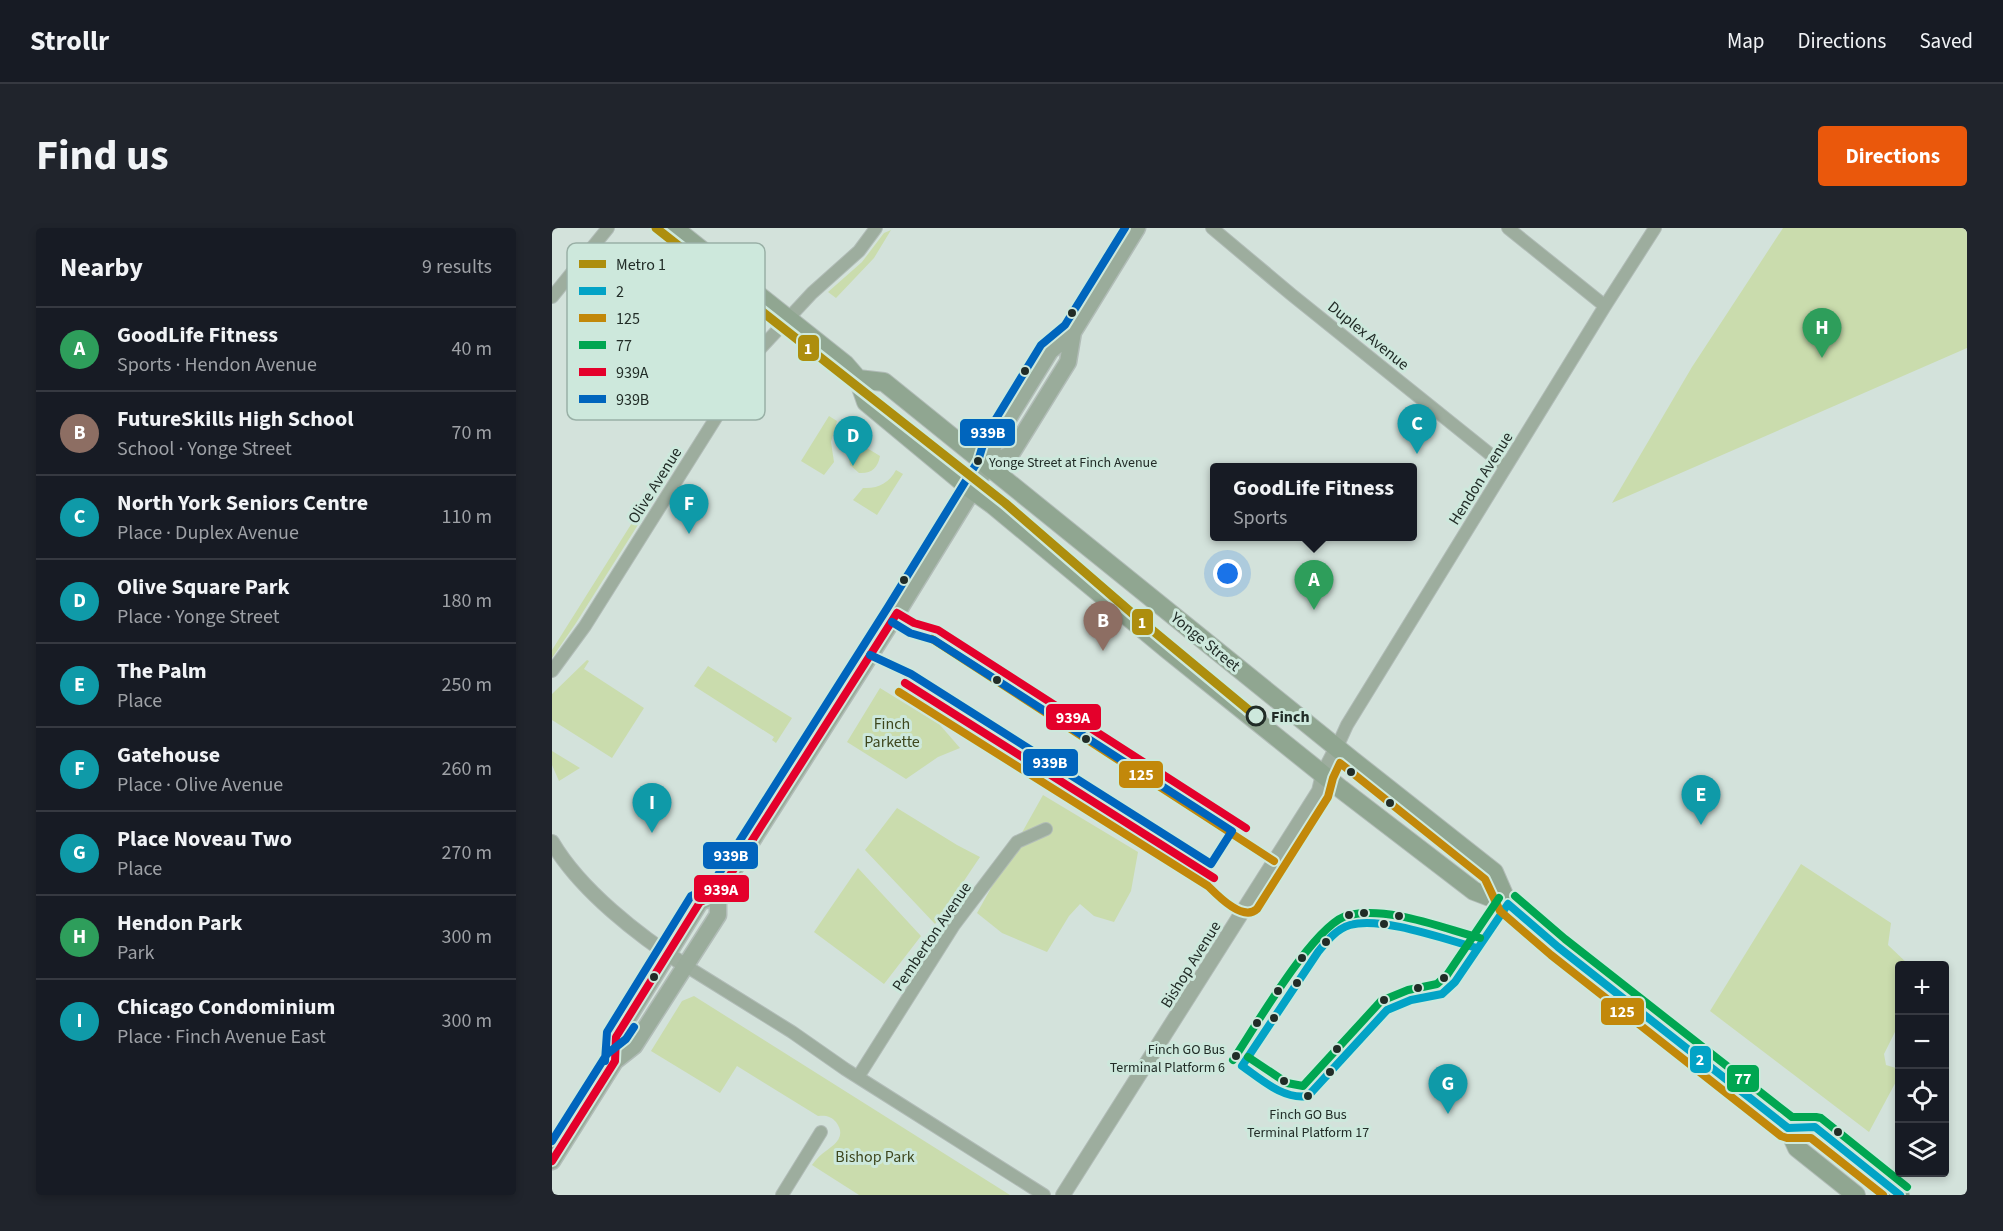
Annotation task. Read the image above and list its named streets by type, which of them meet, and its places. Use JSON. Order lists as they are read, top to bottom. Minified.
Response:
{"streets":{"main road":["Yonge Street"],"street":["Duplex Avenue","Hendon Avenue","Olive Avenue","Pemberton Avenue","Bishop Avenue"]},"crossings":[["Duplex Avenue","Hendon Avenue"],["Hendon Avenue","Yonge Street"],["Hendon Avenue","Bishop Avenue"],["Olive Avenue","Yonge Street"],["Yonge Street","Bishop Avenue"]],"parks":["Finch Parkette","Bishop Park"],"places":["Yonge Street at Finch Avenue","Finch","Finch GO Bus Terminal Platform 6","Finch GO Bus Terminal Platform 17"],"lines":["metro line 1","transit line 939B","transit line 939A","transit line 125","transit line 77","transit line 2"],"legend":["Metro 1","2","125","77","939A","939B"],"page":{"header":"Strollr","nav":["Map","Directions","Saved"],"title":"Find us","buttons":"Directions","heading":["Nearby","9 results"],"list":[{"mark":"A","name":"GoodLife Fitness","note":"Sports · Hendon Avenue","value":"40 m"},{"mark":"B","name":"FutureSkills High School","note":"School · Yonge Street","value":"70 m"},{"mark":"C","name":"North York Seniors Centre","note":"Place · Duplex Avenue","value":"110 m"},{"mark":"D","name":"Olive Square Park","note":"Place · Yonge Street","value":"180 m"},{"mark":"E","name":"The Palm","note":"Place","value":"250 m"},{"mark":"F","name":"Gatehouse","note":"Place · Olive Avenue","value":"260 m"},{"mark":"G","name":"Place Noveau Two","note":"Place","value":"270 m"},{"mark":"H","name":"Hendon Park","note":"Park","value":"300 m"},{"mark":"I","name":"Chicago Condominium","note":"Place · Finch Avenue East","value":"300 m"}],"pins":["H","C","D","F","A","B","E","I","G"],"popup":["GoodLife Fitness","Sports"],"map_buttons":["+","−"]}}
